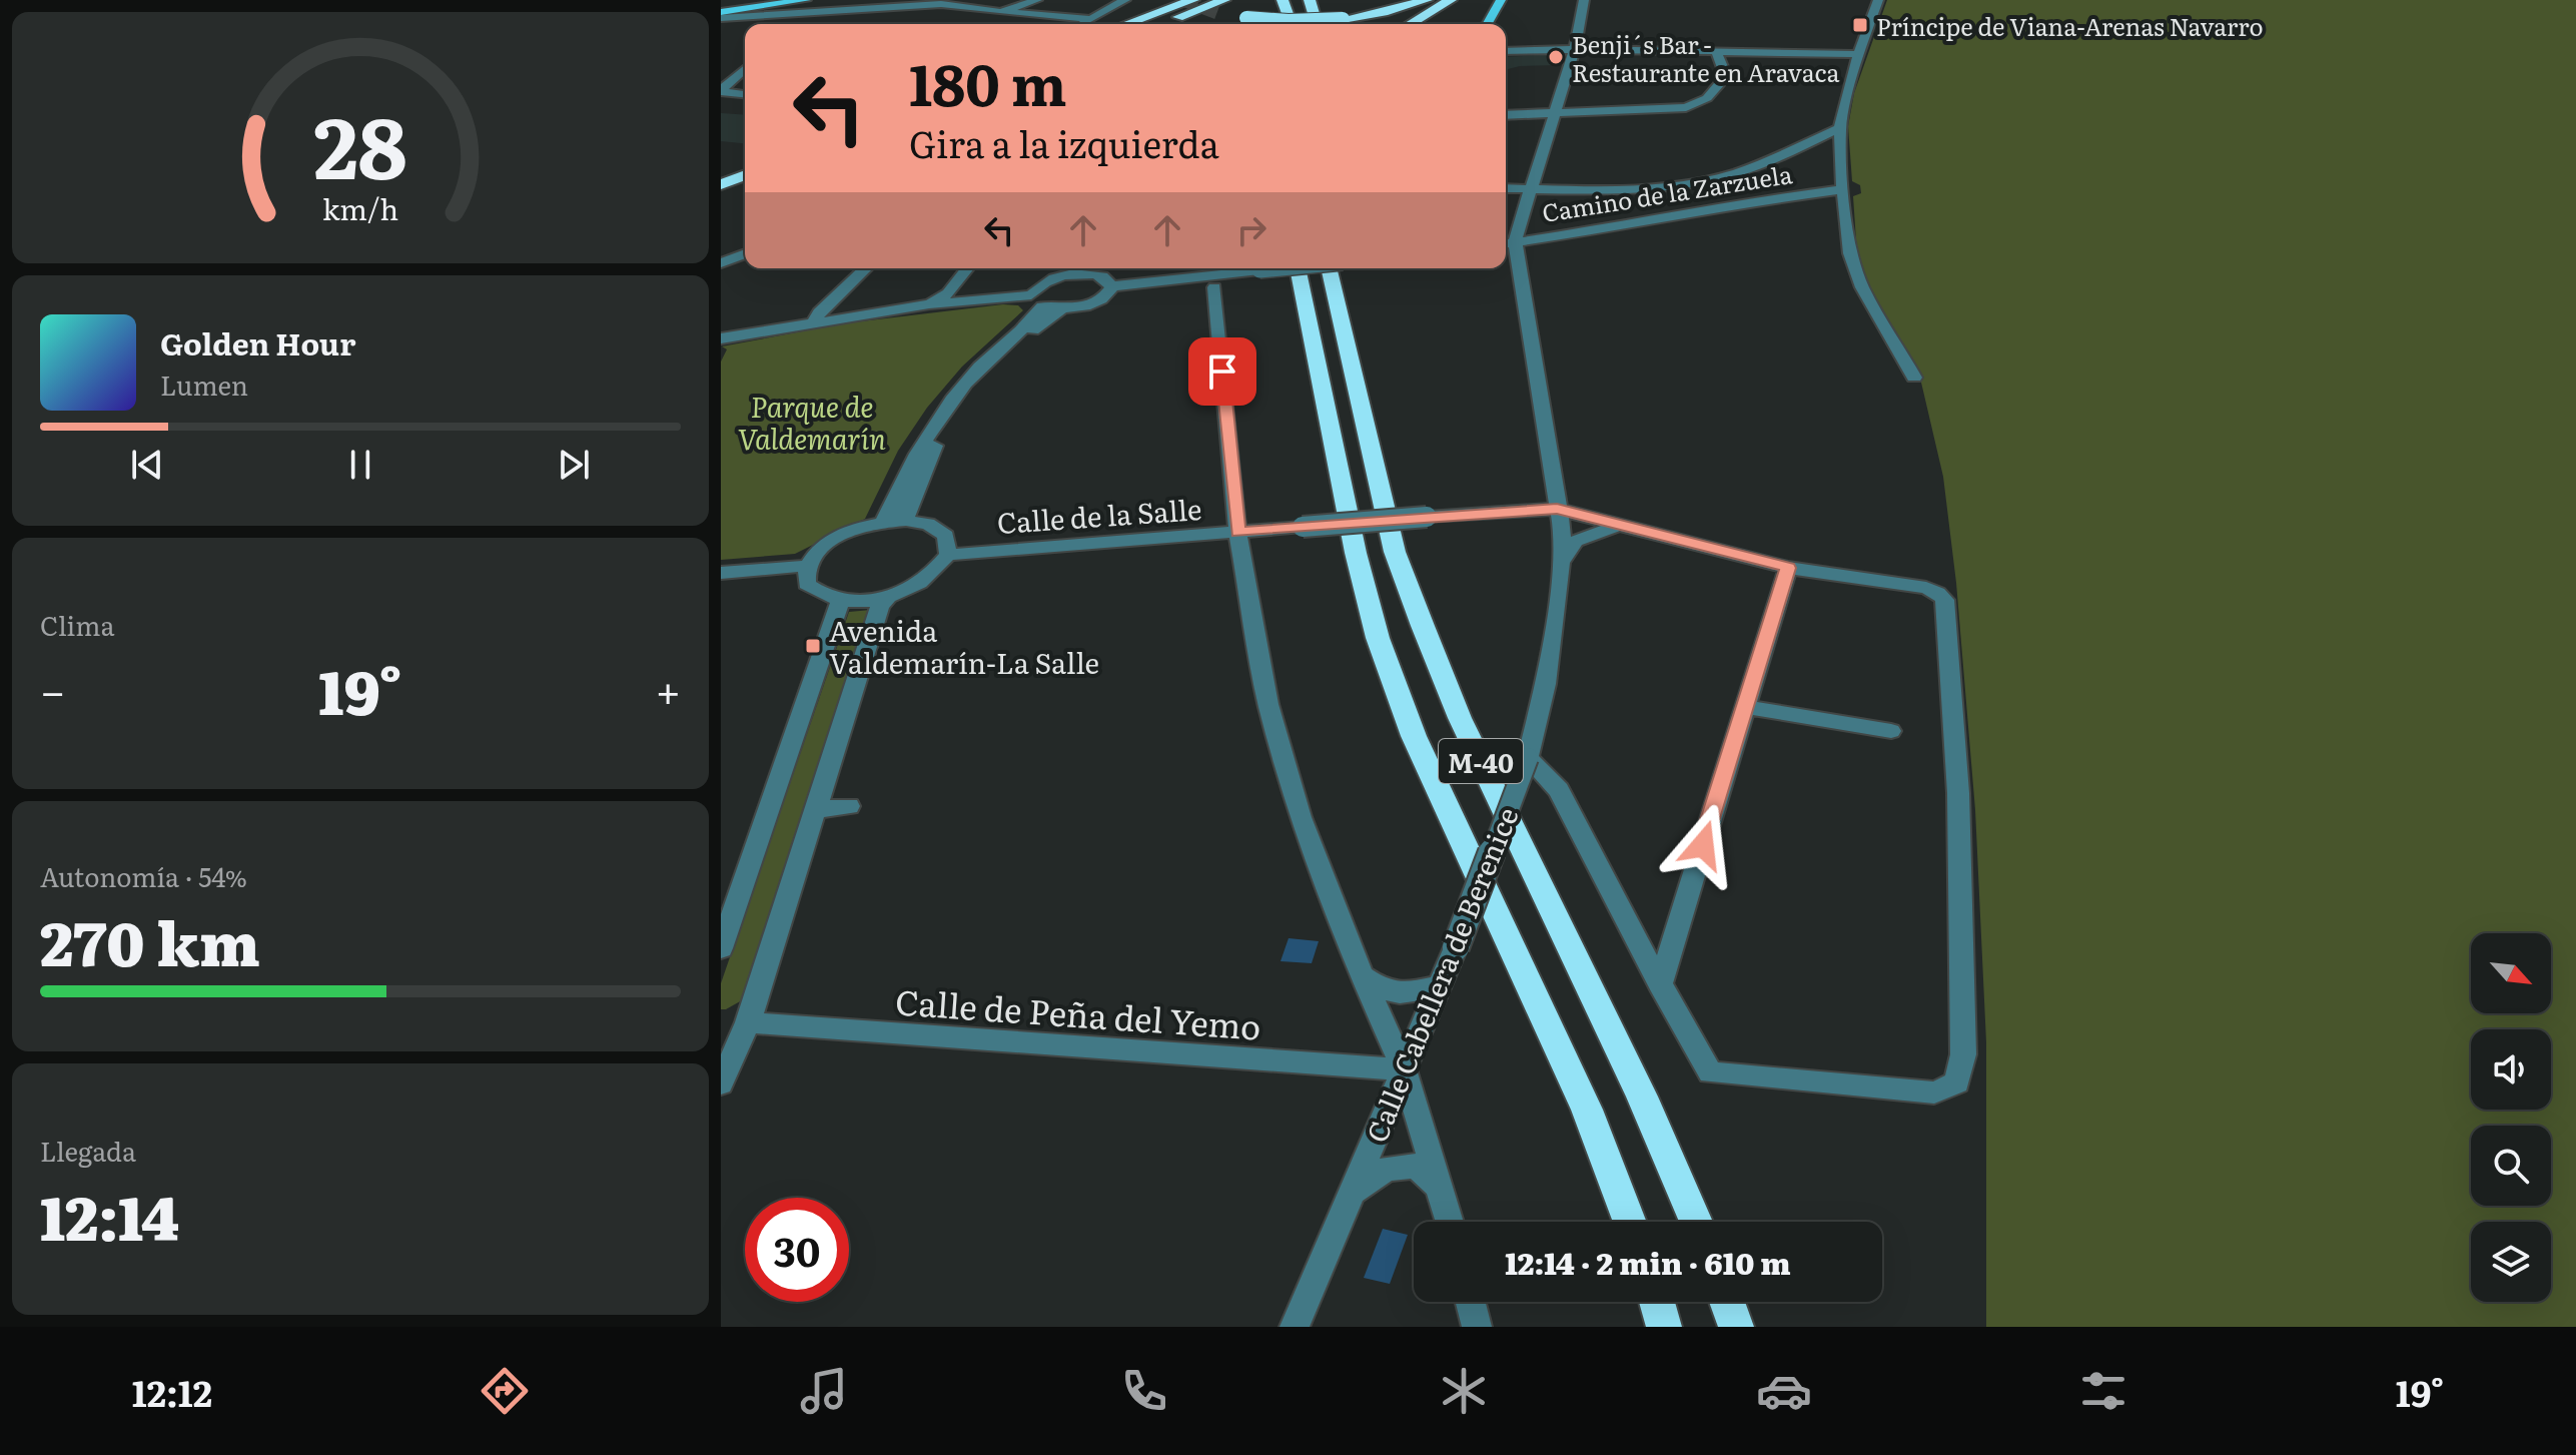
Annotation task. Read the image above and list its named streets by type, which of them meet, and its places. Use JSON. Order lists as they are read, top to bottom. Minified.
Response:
{"streets":{"highway":["M-40"],"street":["Camino de la Zarzuela","Calle de la Salle","Calle Cabellera de Berenice","Calle de Peña del Yemo"]},"crossings":[["Camino de la Zarzuela","Calle Cabellera de Berenice"],["Calle de la Salle","Calle Cabellera de Berenice"],["Calle Cabellera de Berenice","Calle de Peña del Yemo"]],"parks":["Parque de Valdemarín"],"places":{"transit":["Príncipe de Viana-Arenas Navarro","Avenida Valdemarín-La Salle"],"other":["Benji´s Bar - Restaurante en Aravaca"]},"north":"bottom right","page":{"turn":["180 m","Gira a la izquierda"],"song":["Golden Hour","Lumen"],"tile":["Clima",["Autonomía · 54%","270 km"],["Llegada","12:14"]],"heat":["−","19°","+"],"limit":"30","trip":"12:14 · 2 min · 610 m","tabs":["12:12","19°"],"gauge":["28","km/h"]}}
